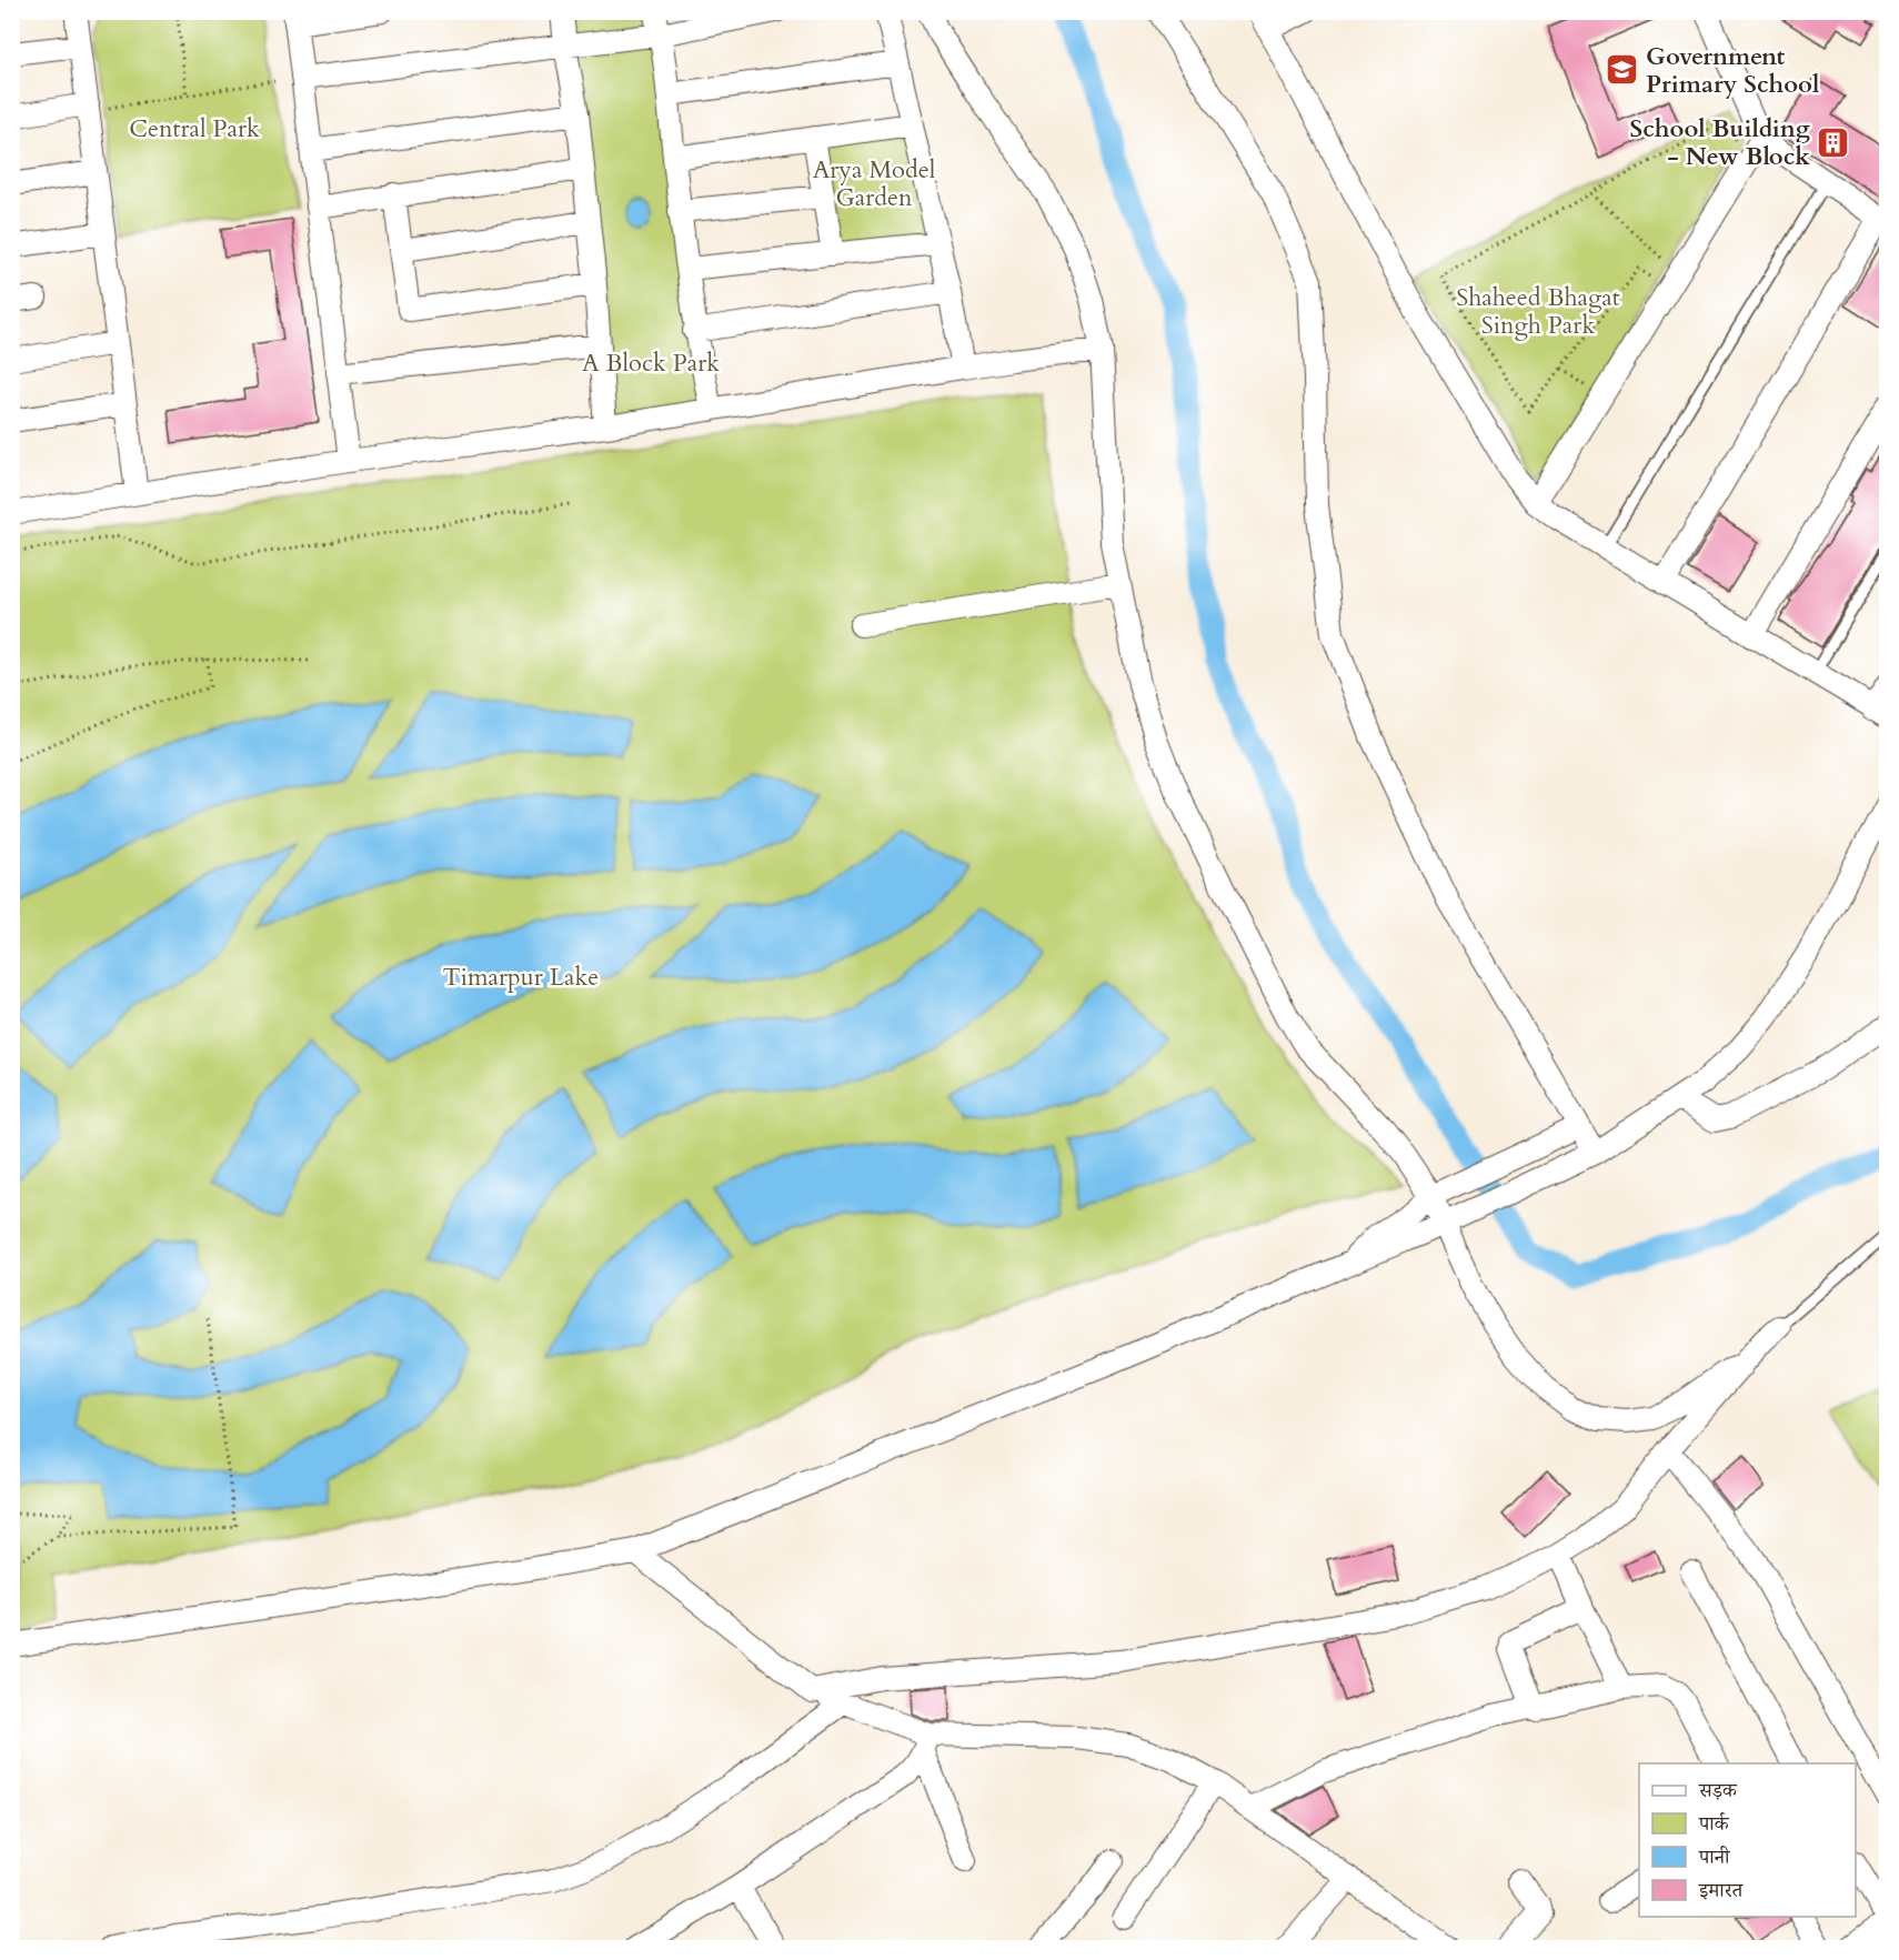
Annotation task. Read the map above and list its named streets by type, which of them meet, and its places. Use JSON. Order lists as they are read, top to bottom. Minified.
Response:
{"parks":["Central Park","Arya Model Garden","Shaheed Bhagat Singh Park","A Block Park","Timarpur Lake"],"places":{"school or university":["Government Primary School"],"building":["School Building - New Block"]},"legend":["सड़क","पार्क","पानी","इमारत"]}
